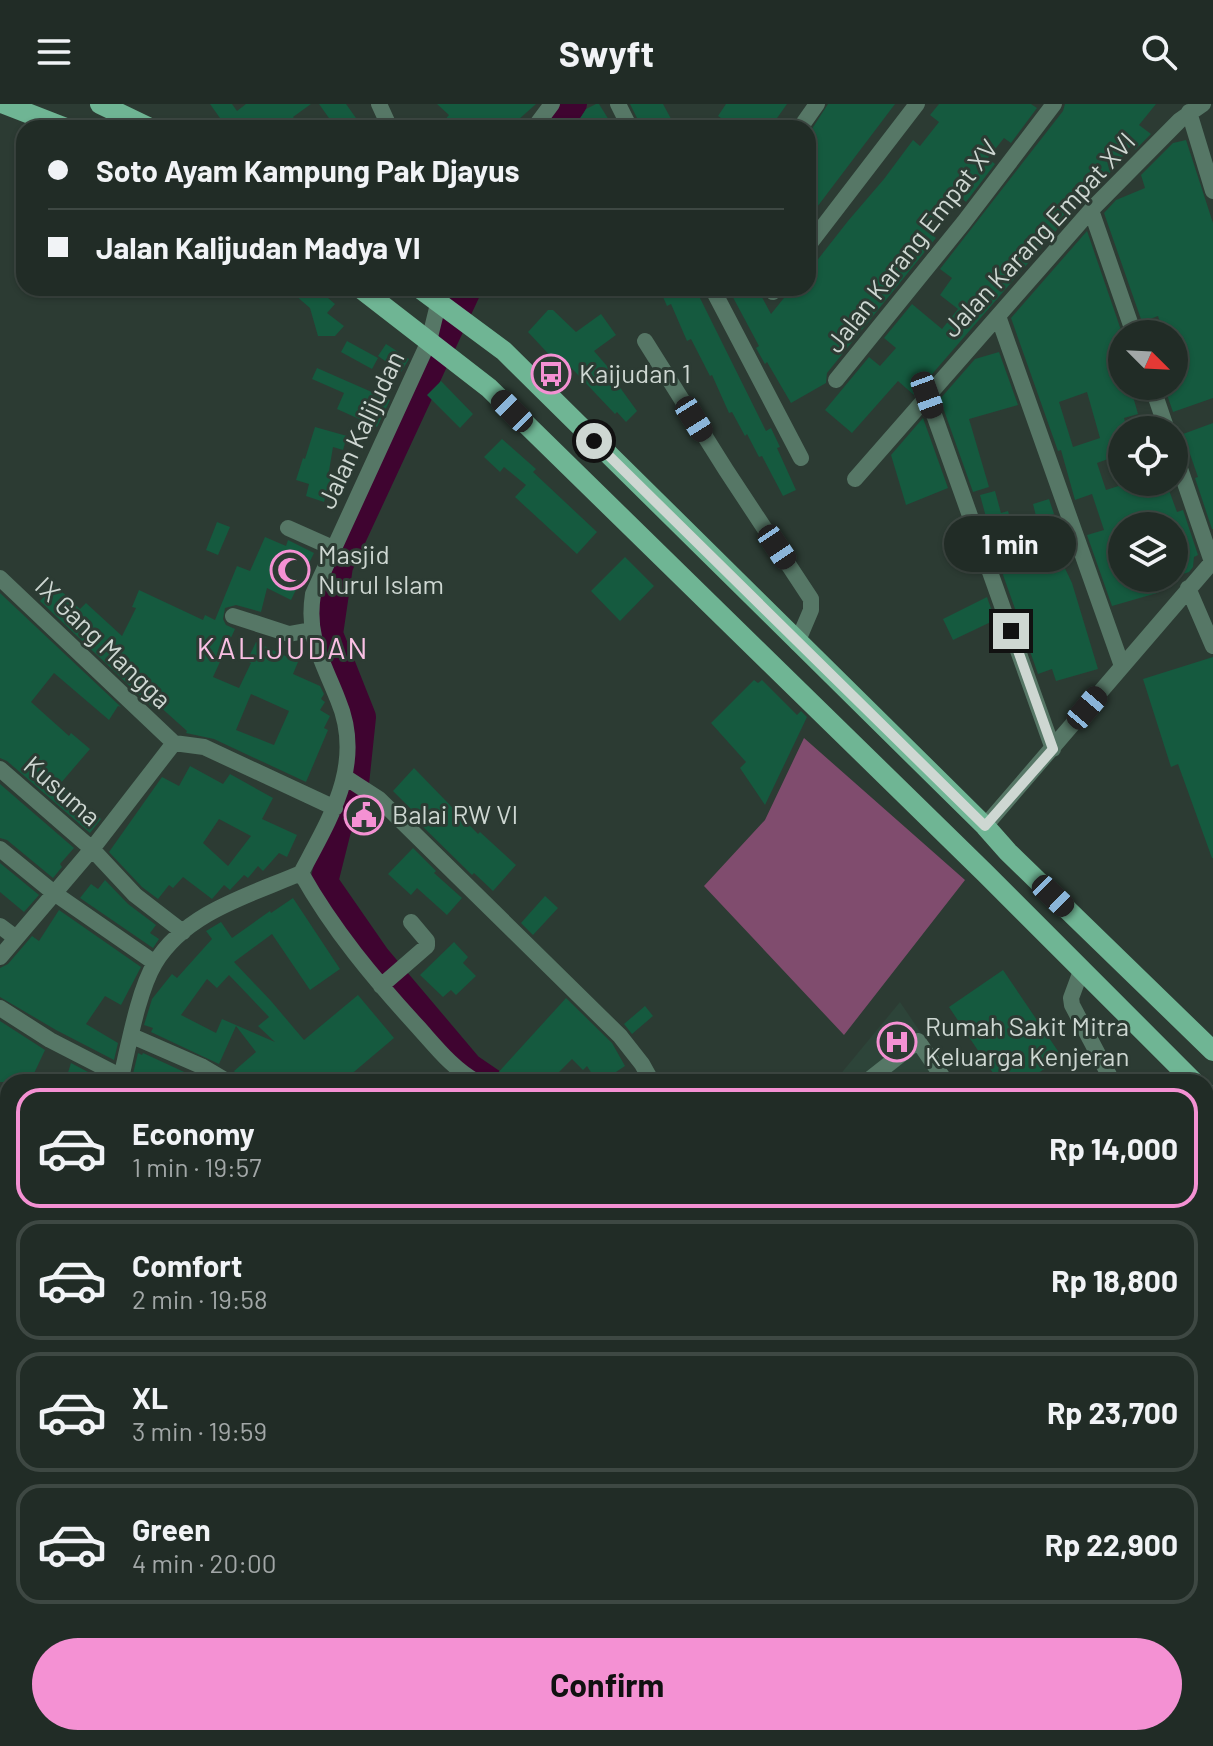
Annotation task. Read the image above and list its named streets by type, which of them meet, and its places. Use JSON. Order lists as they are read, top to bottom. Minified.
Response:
{"streets":{"street":["Jalan Karang Empat XVI","Jalan Karang Empat XV","Jalan Kalijudan","IX Gang Mangga","Kusuma"]},"districts":["KALIJUDAN"],"places":{"bus stop":["Kaijudan 1"],"mosque":["Masjid Nurul Islam"],"public building":["Balai RW VI"],"hospital":["Rumah Sakit Mitra Keluarga Kenjeran"]},"north":"bottom right","page":{"header":"Swyft","banner":["Soto Ayam Kampung Pak Djayus","Jalan Kalijudan Madya VI"],"bubble":"1 min","list":[{"name":"Economy","note":"1 min · 19:57","value":"Rp 14,000"},{"name":"Comfort","note":"2 min · 19:58","value":"Rp 18,800"},{"name":"XL","note":"3 min · 19:59","value":"Rp 23,700"},{"name":"Green","note":"4 min · 20:00","value":"Rp 22,900"}],"buttons":"Confirm"}}
